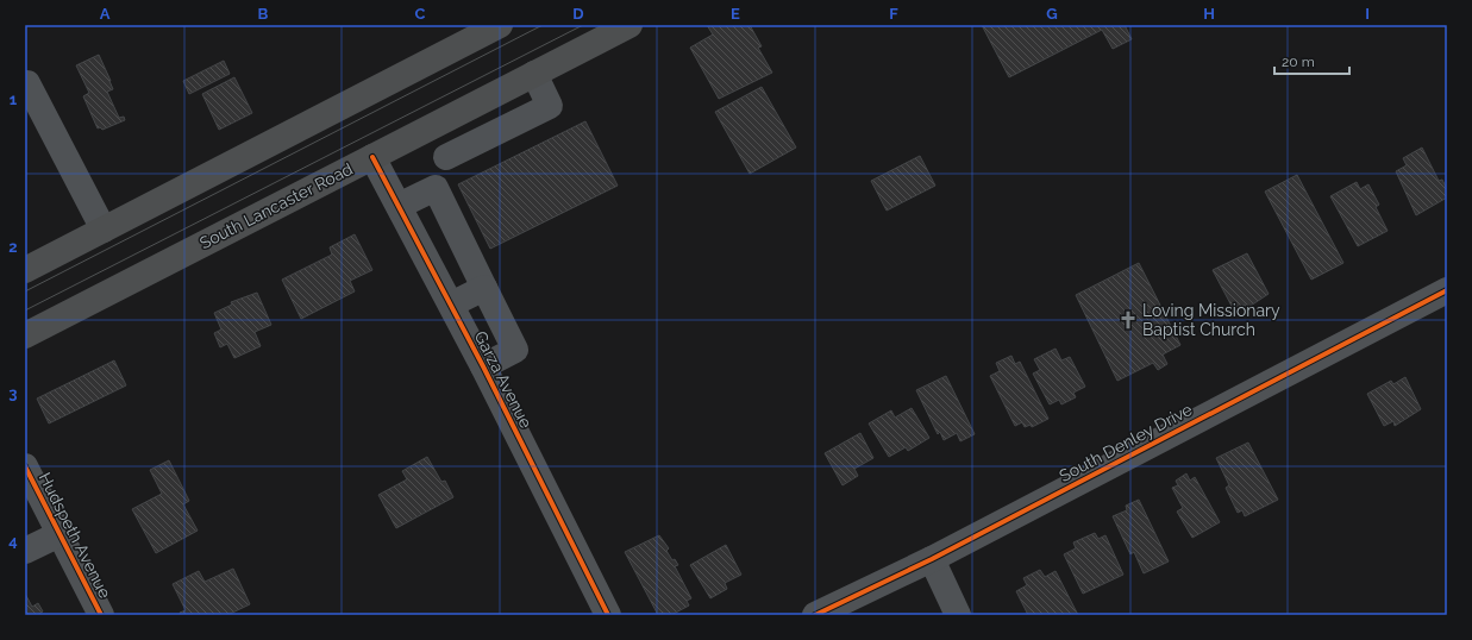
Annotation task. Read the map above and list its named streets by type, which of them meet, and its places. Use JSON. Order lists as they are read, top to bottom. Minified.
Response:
{"streets":{"main road":["South Lancaster Road"],"street":["Garza Avenue","South Denley Drive","Hudspeth Avenue"]},"crossings":[["South Lancaster Road","Garza Avenue"]],"places":{"church":["Loving Missionary Baptist Church"]},"scale_bar":"20 m","grid":{"columns":["A","B","C","D","E","F","G","H","I"],"rows":["1","2","3","4"]}}
